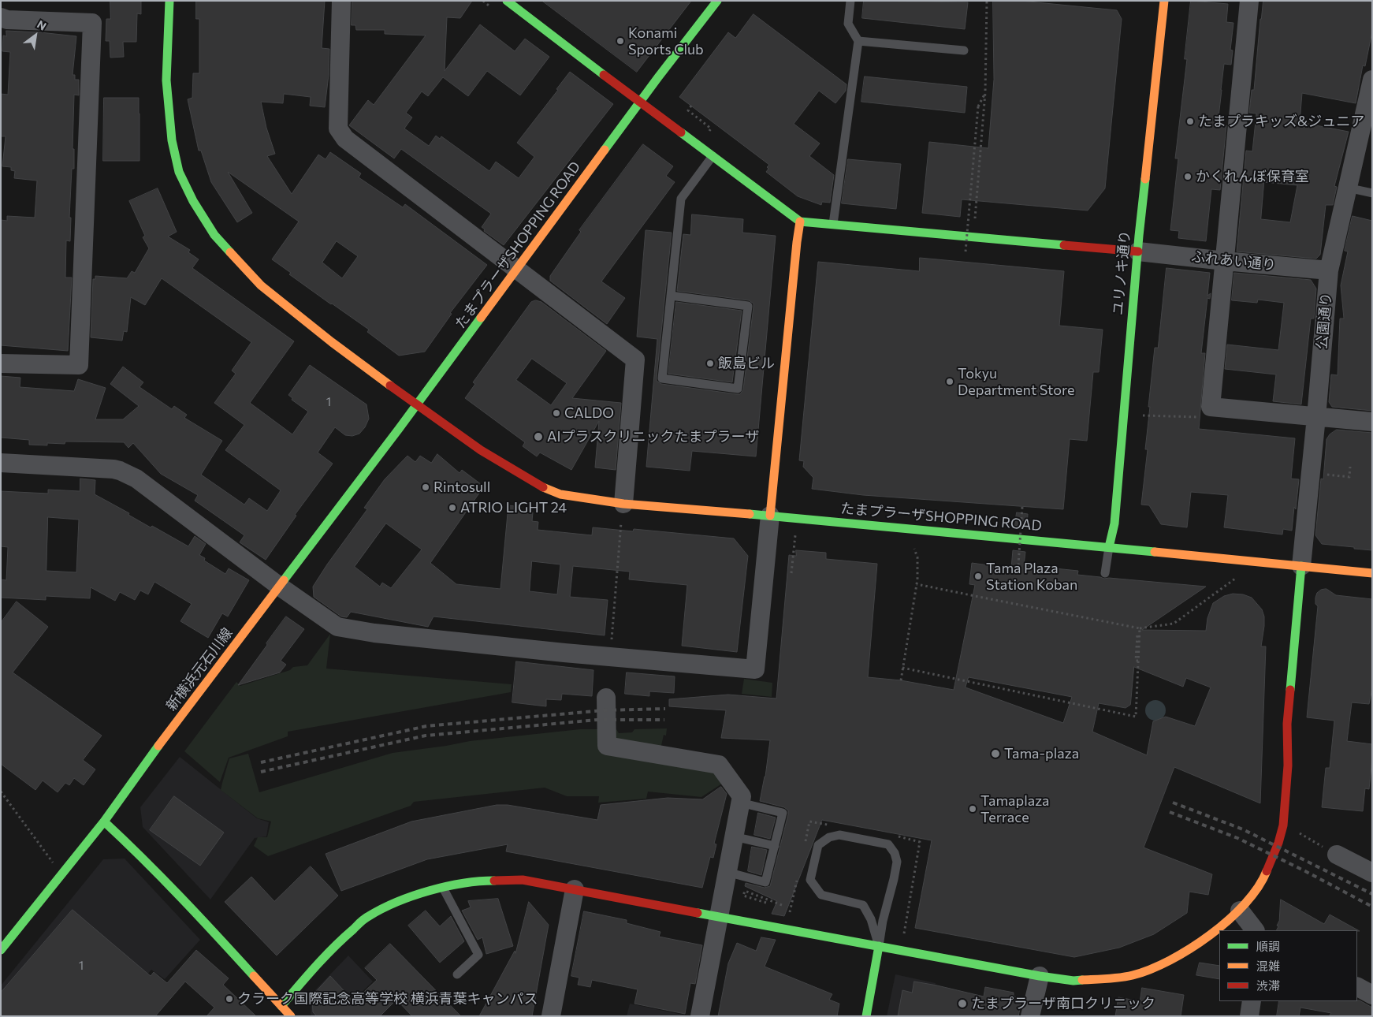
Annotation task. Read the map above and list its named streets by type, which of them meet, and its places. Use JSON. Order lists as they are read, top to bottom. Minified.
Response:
{"streets":{"street":["たまプラーザSHOPPING ROAD","ふれあい通り","ユリノキ通り","公園通り","新横浜元石川線"]},"crossings":[["たまプラーザSHOPPING ROAD","ユリノキ通り"],["たまプラーザSHOPPING ROAD","公園通り"],["たまプラーザSHOPPING ROAD","新横浜元石川線"],["ふれあい通り","ユリノキ通り"],["ふれあい通り","公園通り"]],"places":["Konami Sports Club","たまプラキッズ&ジュニア","かくれんぼ保育室","飯島ビル","Tokyu Department Store","CALDO","AIプラスクリニックたまプラーザ","Rintosull","ATRIO LIGHT 24","Tama Plaza Station Koban","Tama-plaza","Tamaplaza Terrace","クラーク国際記念高等学校 横浜青葉キャンパス","たまプラーザ南口クリニック"],"house_numbers":["1","1"],"legend":["順調","混雑","渋滞"],"north":"top right"}
